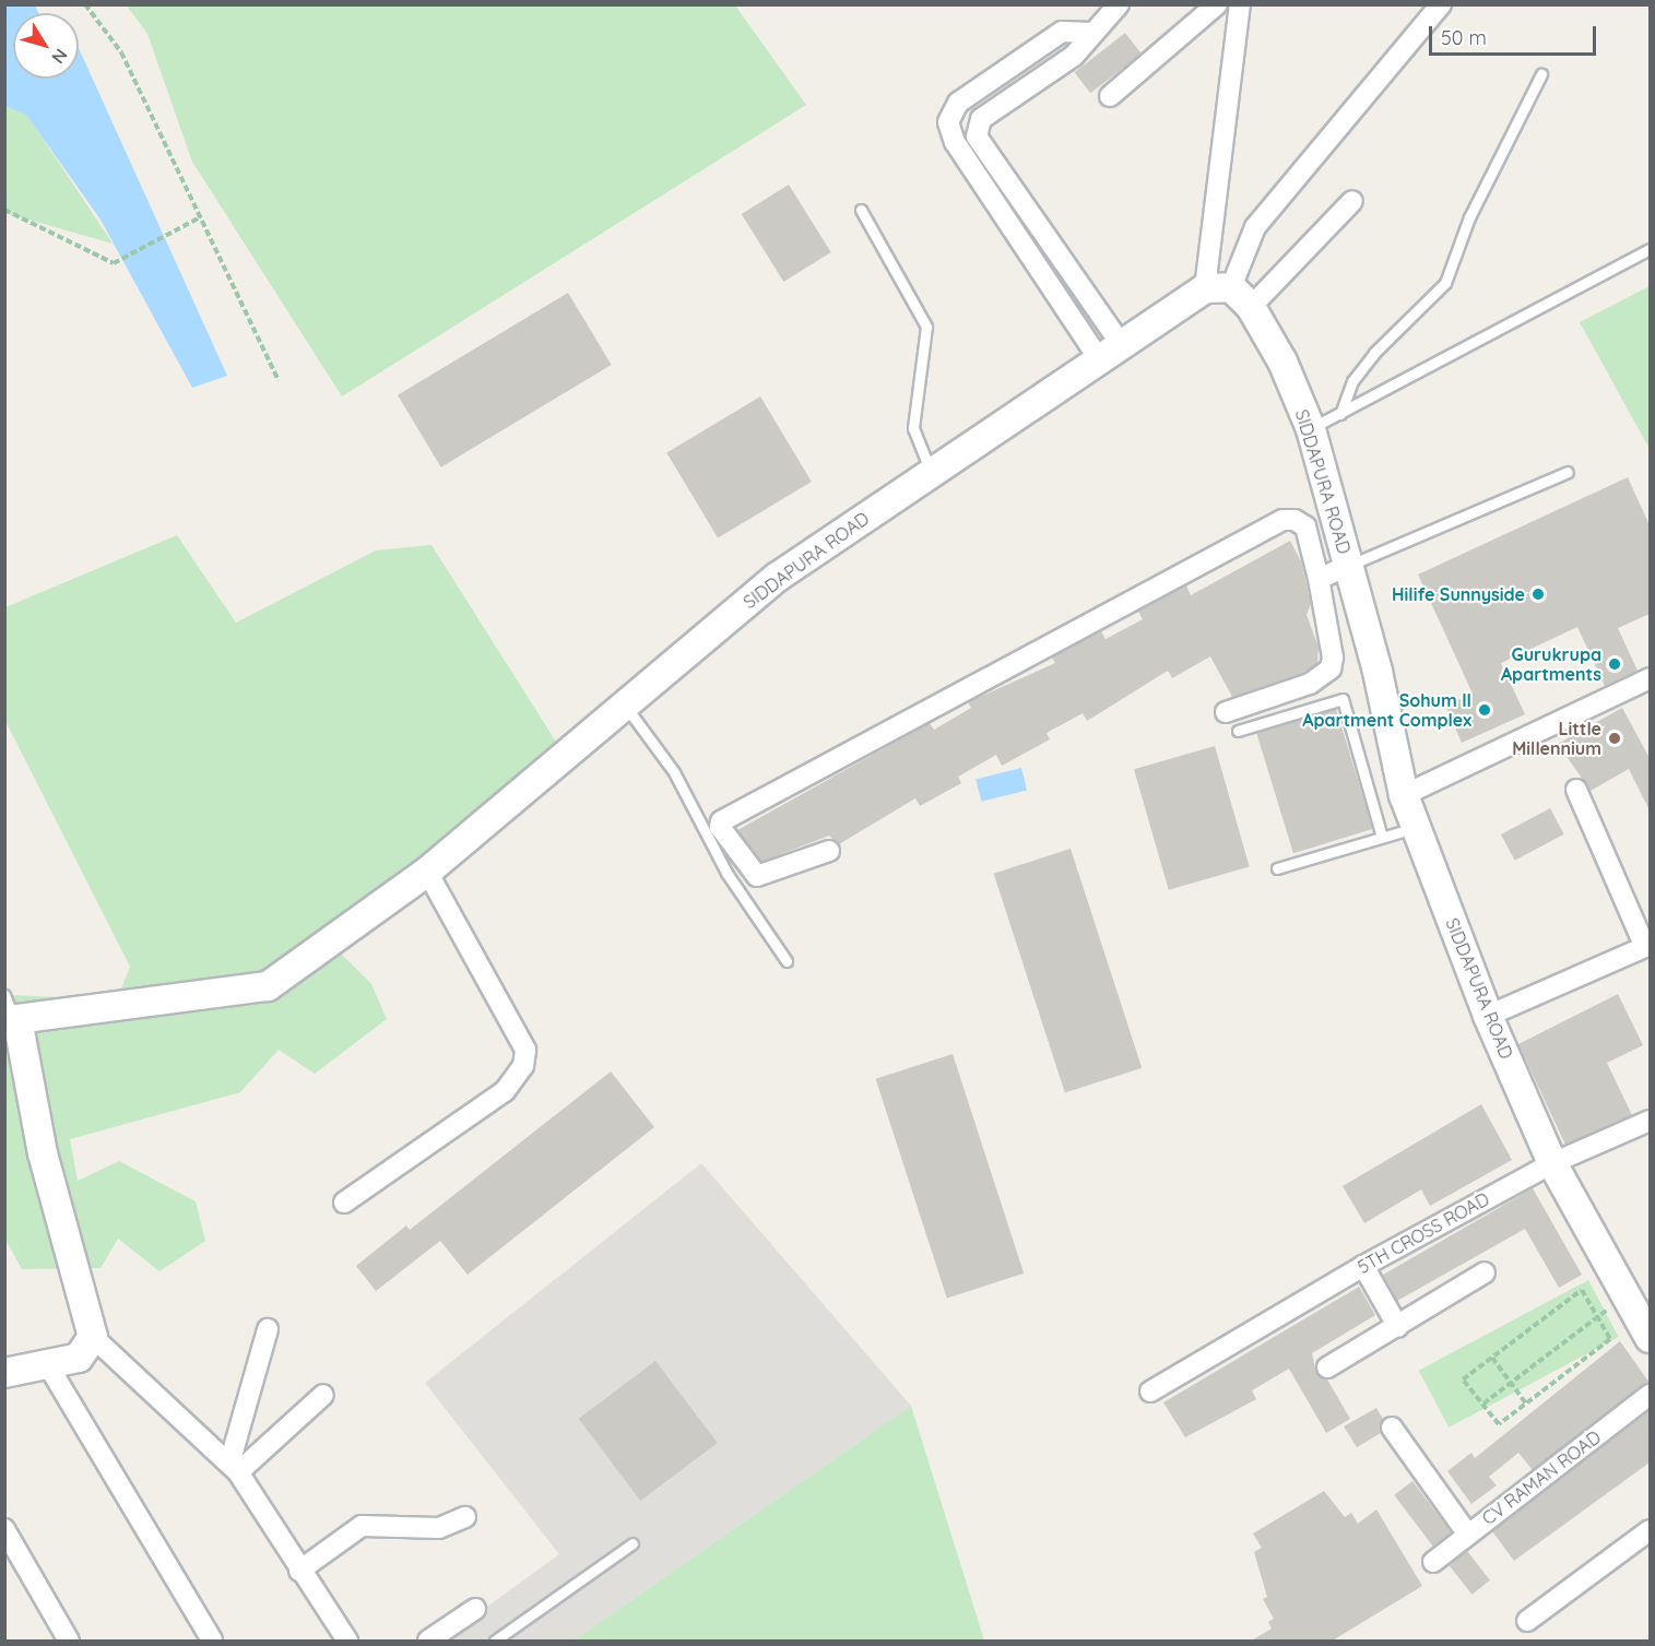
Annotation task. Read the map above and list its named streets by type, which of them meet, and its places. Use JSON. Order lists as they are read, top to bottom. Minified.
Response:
{"streets":{"street":["SIDDAPURA ROAD","5TH CROSS ROAD","CV RAMAN ROAD"]},"crossings":[["SIDDAPURA ROAD","5TH CROSS ROAD"]],"places":["Hilife Sunnyside","Gurukrupa Apartments","Sohum II Apartment Complex","Little Millennium"],"scale_bar":"50 m","north":"bottom right"}
